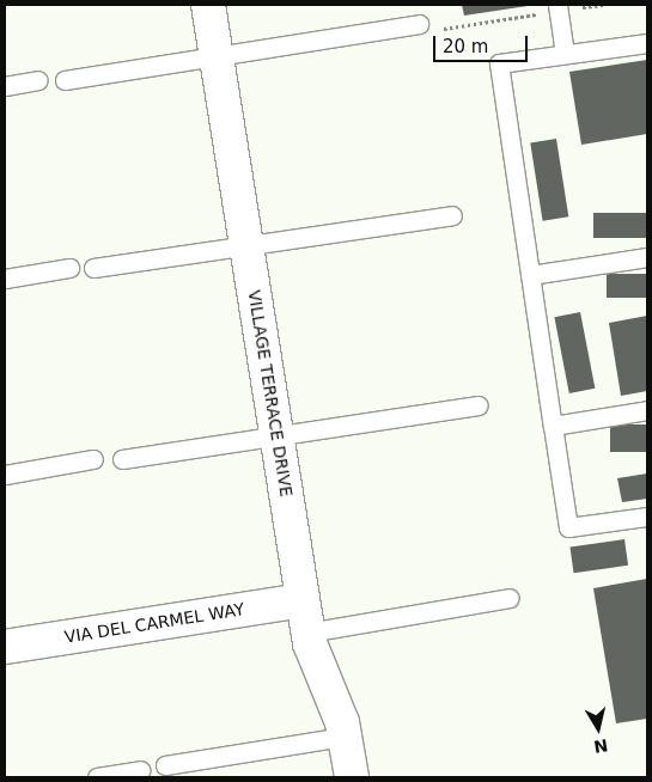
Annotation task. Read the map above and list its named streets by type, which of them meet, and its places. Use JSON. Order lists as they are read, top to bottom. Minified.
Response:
{"streets":{"street":["VILLAGE TERRACE DRIVE","VIA DEL CARMEL WAY"]},"crossings":[["VILLAGE TERRACE DRIVE","VIA DEL CARMEL WAY"]],"scale_bar":"20 m","north":"bottom"}
